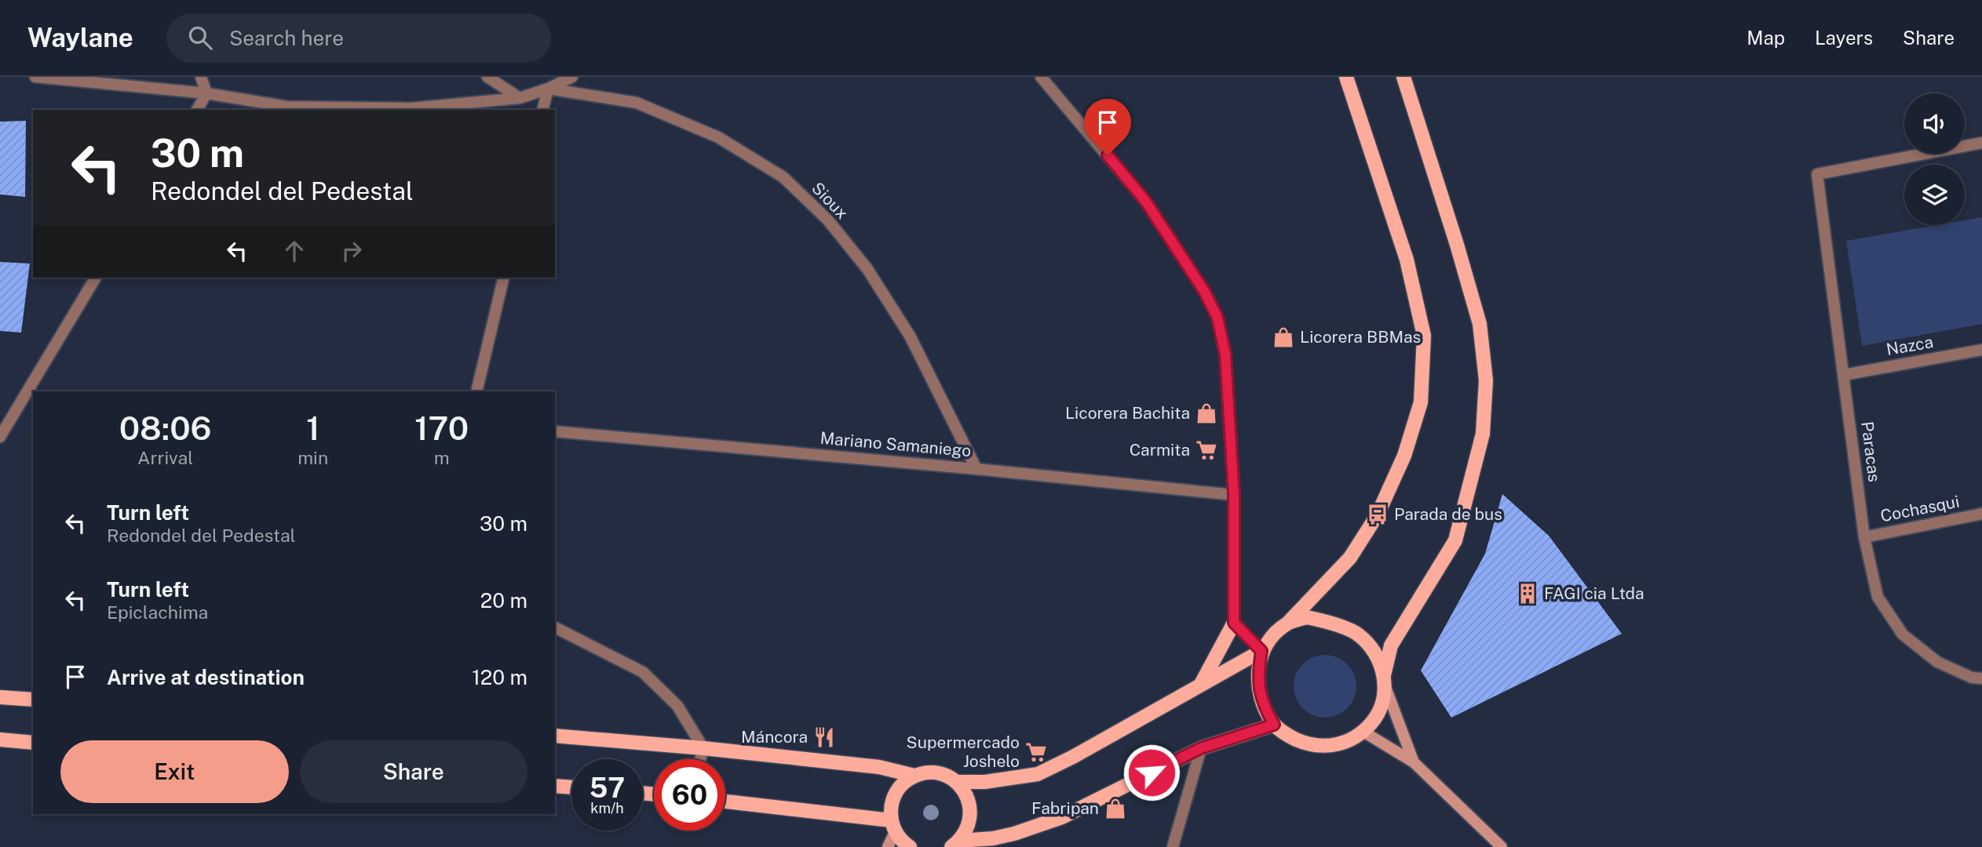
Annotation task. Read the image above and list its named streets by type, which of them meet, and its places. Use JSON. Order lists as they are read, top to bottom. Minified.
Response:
{"streets":{"street":["Sioux","Nazca","Mariano Samaniego","Paracas","Cochasqui"]},"crossings":[["Sioux","Mariano Samaniego"],["Nazca","Paracas"],["Paracas","Cochasqui"]],"places":{"shop":["Licorera BBMas","Licorera Bachita","Fabripan"],"supermarket":["Carmita","Supermercado Joshelo"],"bus stop":["Parada de bus"],"building":["FAGI cia Ltda"],"restaurant":["Máncora"]},"page":{"header":"Waylane","search":"Search here","nav":["Map","Layers","Share"],"turn":["30 m","Redondel del Pedestal"],"eta":["08:06","Arrival","1","min","170","m"],"list":[{"name":"Turn left","note":"Redondel del Pedestal","value":"30 m"},{"name":"Turn left","note":"Epiclachima","value":"20 m"},{"name":"Arrive at destination","value":"120 m"}],"buttons":["Exit","Share"],"speed":"57 km/h","limit":"60"}}
